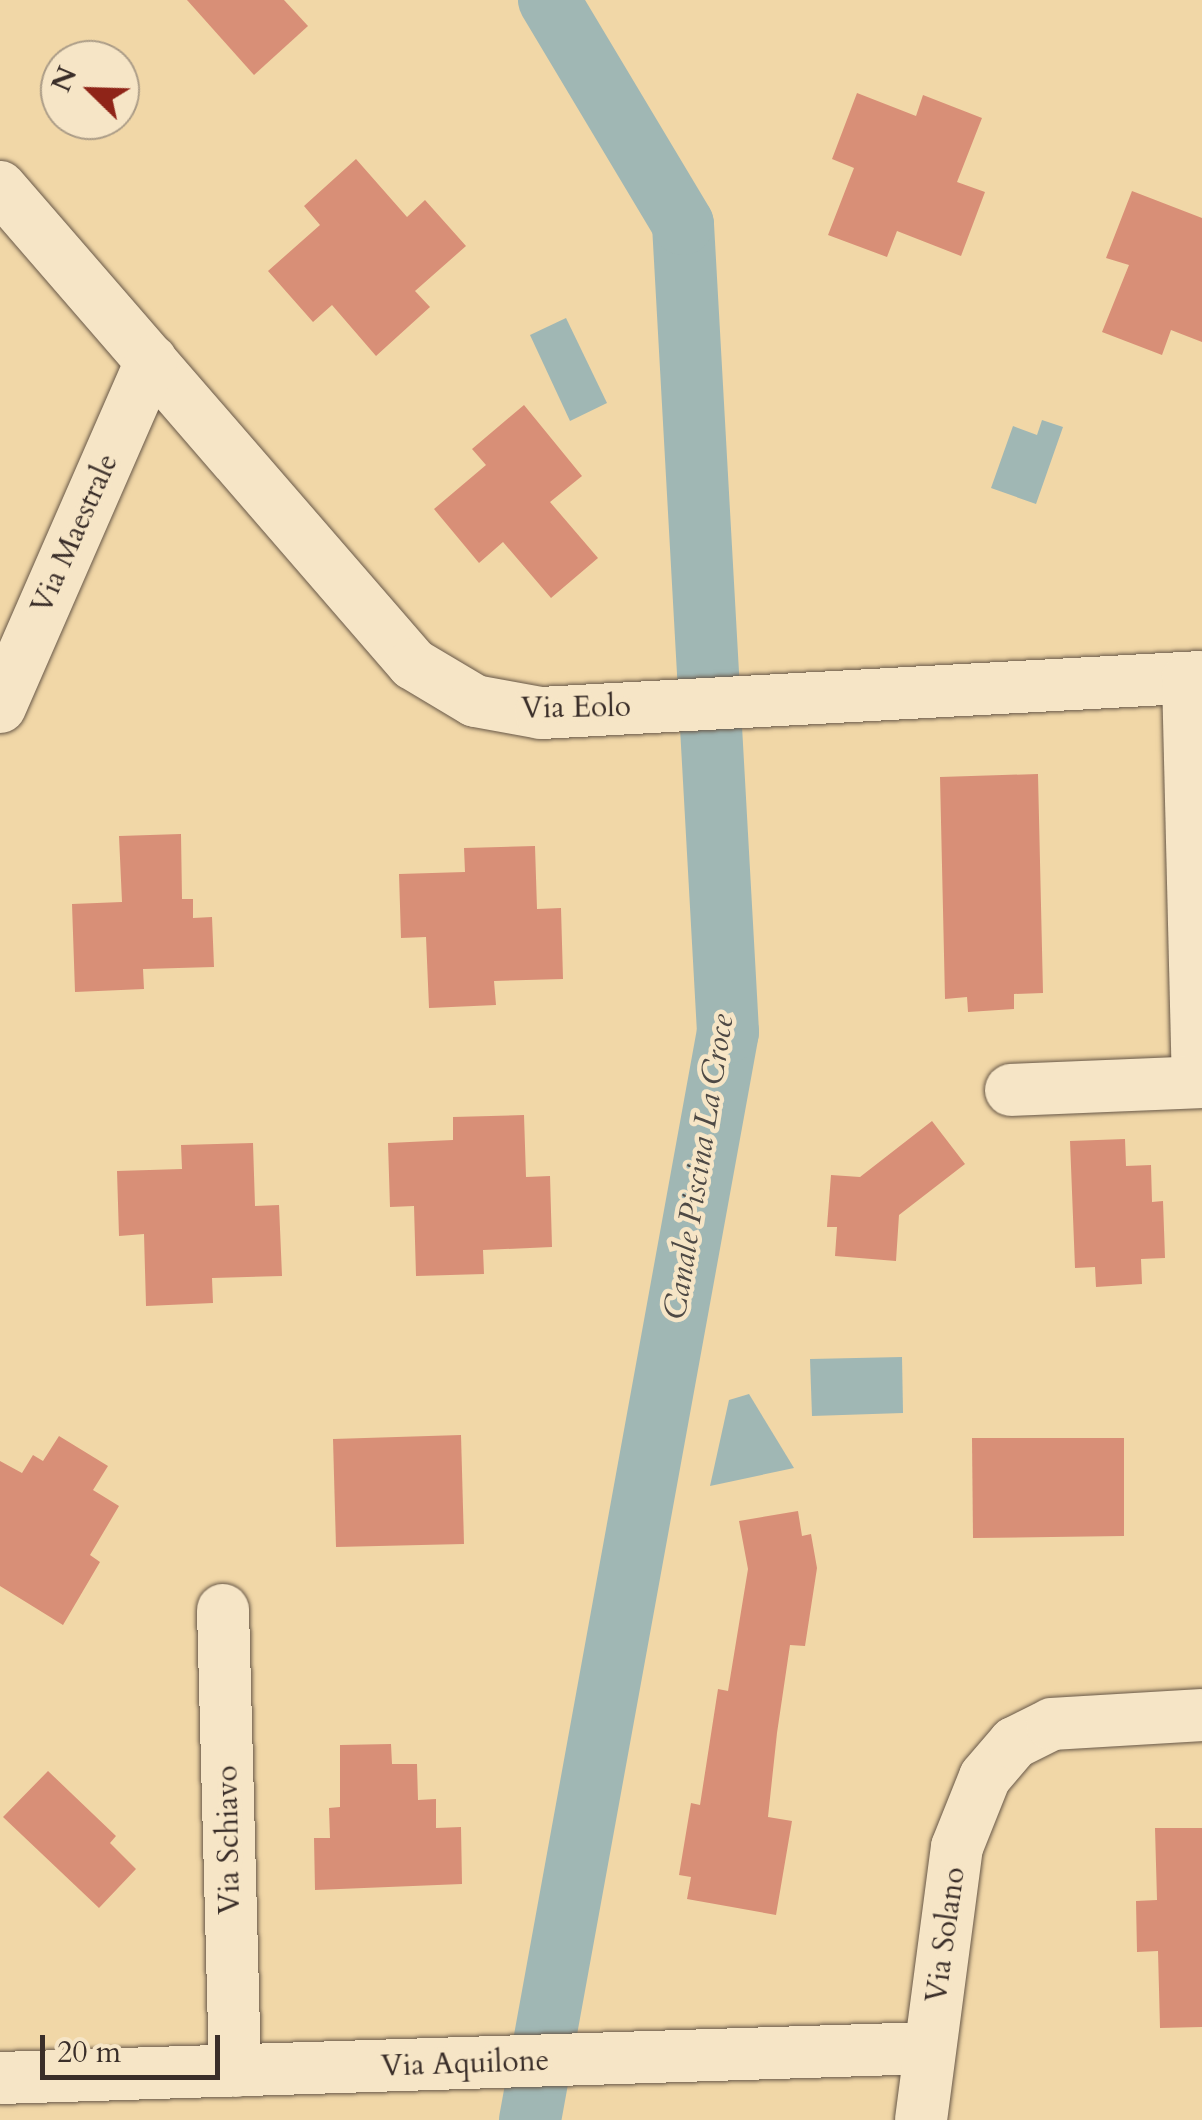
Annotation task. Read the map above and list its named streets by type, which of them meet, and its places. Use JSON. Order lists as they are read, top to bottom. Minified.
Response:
{"streets":{"street":["Via Maestrale","Via Eolo","Via Schiavo","Via Solano","Via Aquilone"]},"crossings":[["Via Maestrale","Via Eolo"],["Via Schiavo","Via Aquilone"],["Via Solano","Via Aquilone"]],"water":["Canale Piscina La Croce"],"scale_bar":"20 m","north":"top left"}
